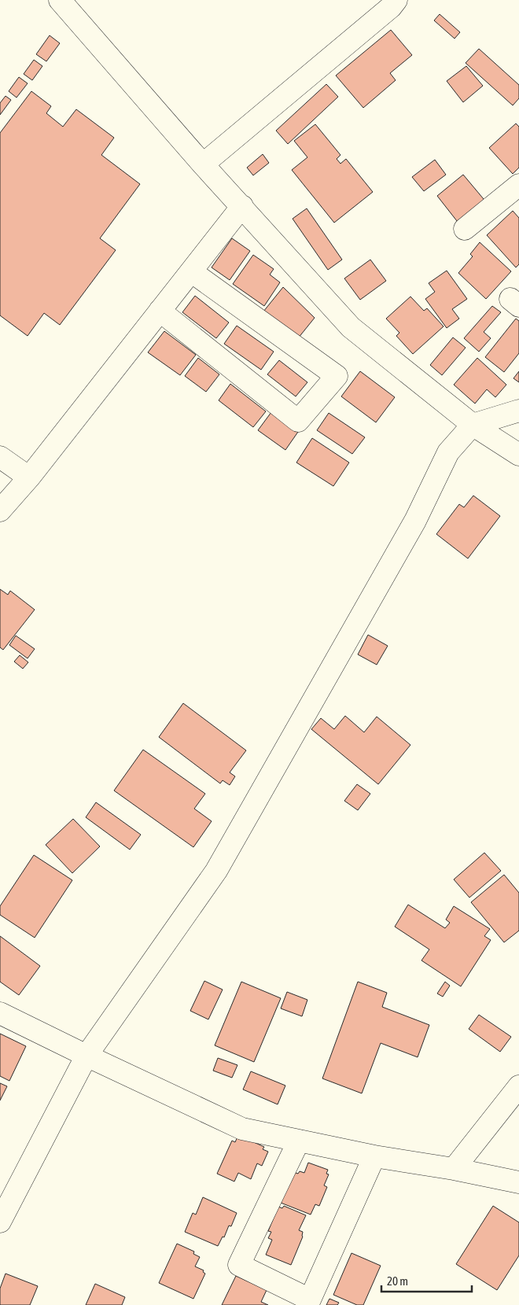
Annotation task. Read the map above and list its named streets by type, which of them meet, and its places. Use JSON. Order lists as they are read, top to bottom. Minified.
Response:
{"scale_bar":"20 m"}
